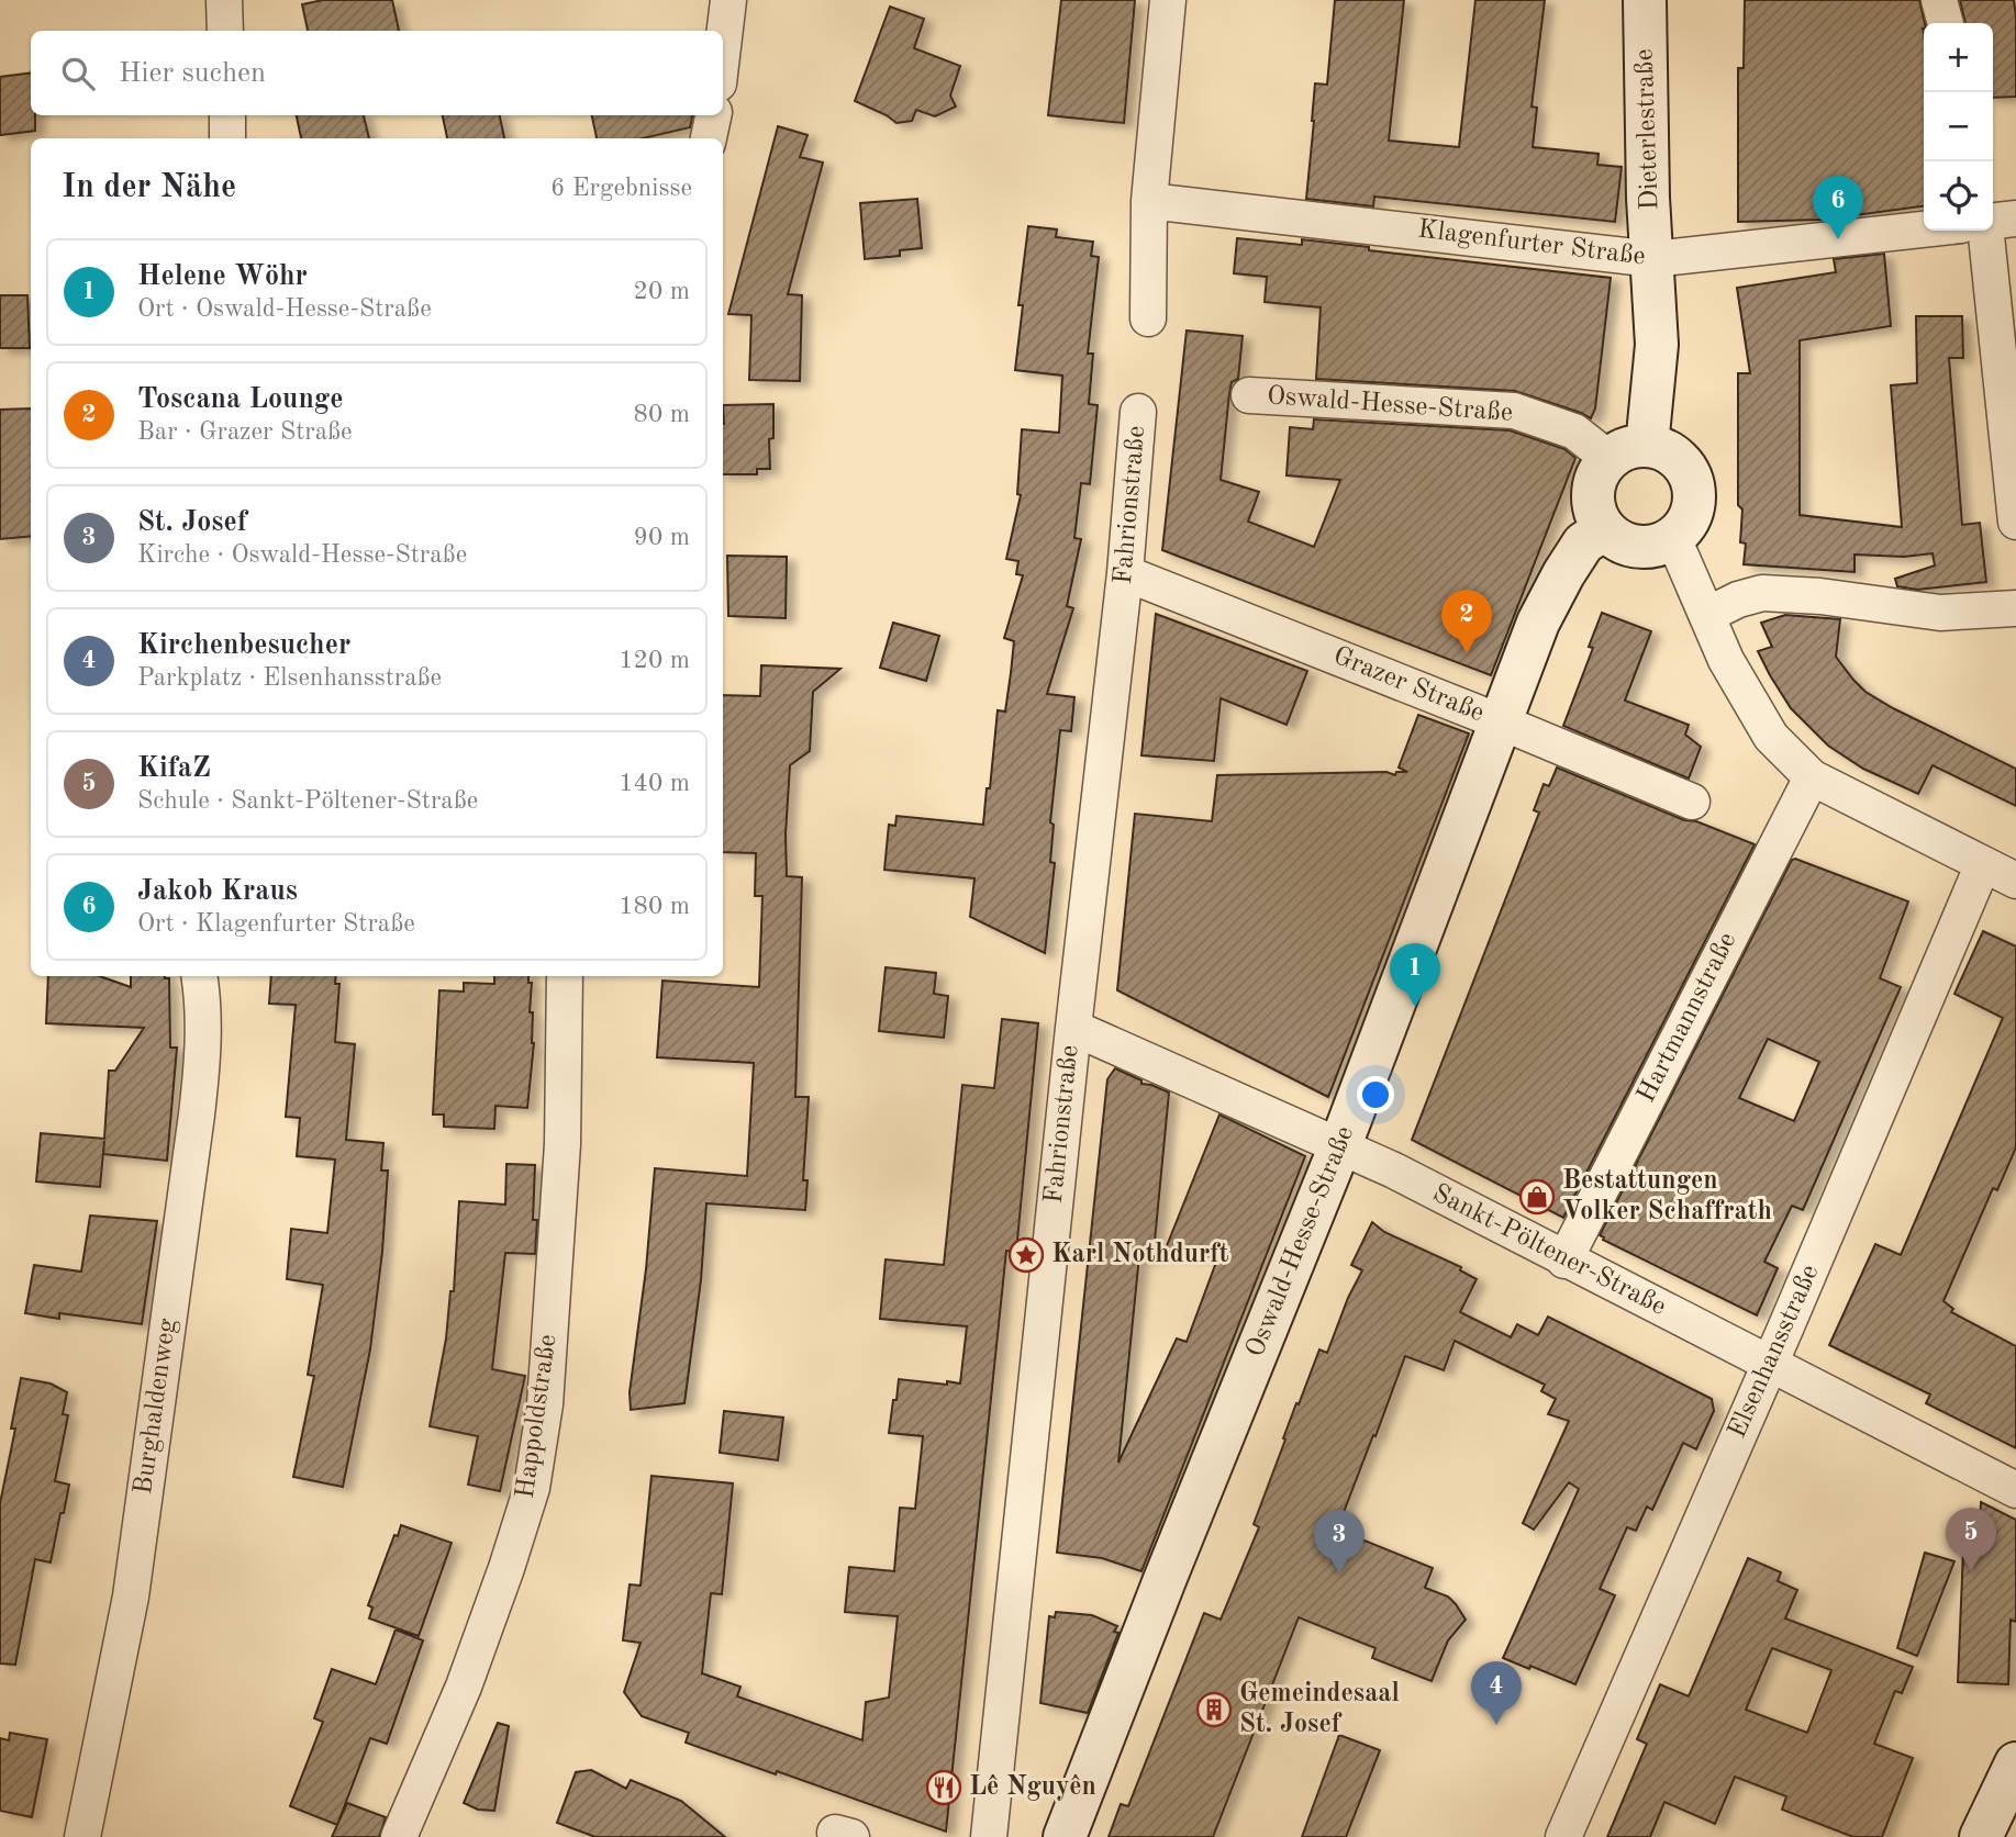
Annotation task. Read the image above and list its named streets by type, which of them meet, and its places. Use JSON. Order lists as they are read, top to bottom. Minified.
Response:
{"streets":{"street":["Dieterlestraße","Klagenfurter Straße","Oswald-Hesse-Straße","Fahrionstraße","Grazer Straße","Hartmannstraße","Sankt-Pöltener-Straße","Elsenhansstraße","Burghaldenweg","Happoldstraße"]},"crossings":[["Dieterlestraße","Klagenfurter Straße"],["Oswald-Hesse-Straße","Grazer Straße"],["Oswald-Hesse-Straße","Sankt-Pöltener-Straße"],["Fahrionstraße","Grazer Straße"],["Fahrionstraße","Sankt-Pöltener-Straße"],["Hartmannstraße","Sankt-Pöltener-Straße"],["Sankt-Pöltener-Straße","Elsenhansstraße"]],"places":{"shop":["Bestattungen Volker Schaffrath"],"place":["Karl Nothdurft"],"building":["Gemeindesaal St. Josef"],"restaurant":["Lê Nguyên"]},"page":{"map_buttons":["+","−"],"search":"Hier suchen","heading":["In der Nähe","6 Ergebnisse"],"pins":["6","2","1","5","3","4"],"list":[{"mark":"1","name":"Helene Wöhr","note":"Ort · Oswald-Hesse-Straße","value":"20 m"},{"mark":"2","name":"Toscana Lounge","note":"Bar · Grazer Straße","value":"80 m"},{"mark":"3","name":"St. Josef","note":"Kirche · Oswald-Hesse-Straße","value":"90 m"},{"mark":"4","name":"Kirchenbesucher","note":"Parkplatz · Elsenhansstraße","value":"120 m"},{"mark":"5","name":"KifaZ","note":"Schule · Sankt-Pöltener-Straße","value":"140 m"},{"mark":"6","name":"Jakob Kraus","note":"Ort · Klagenfurter Straße","value":"180 m"}]}}
